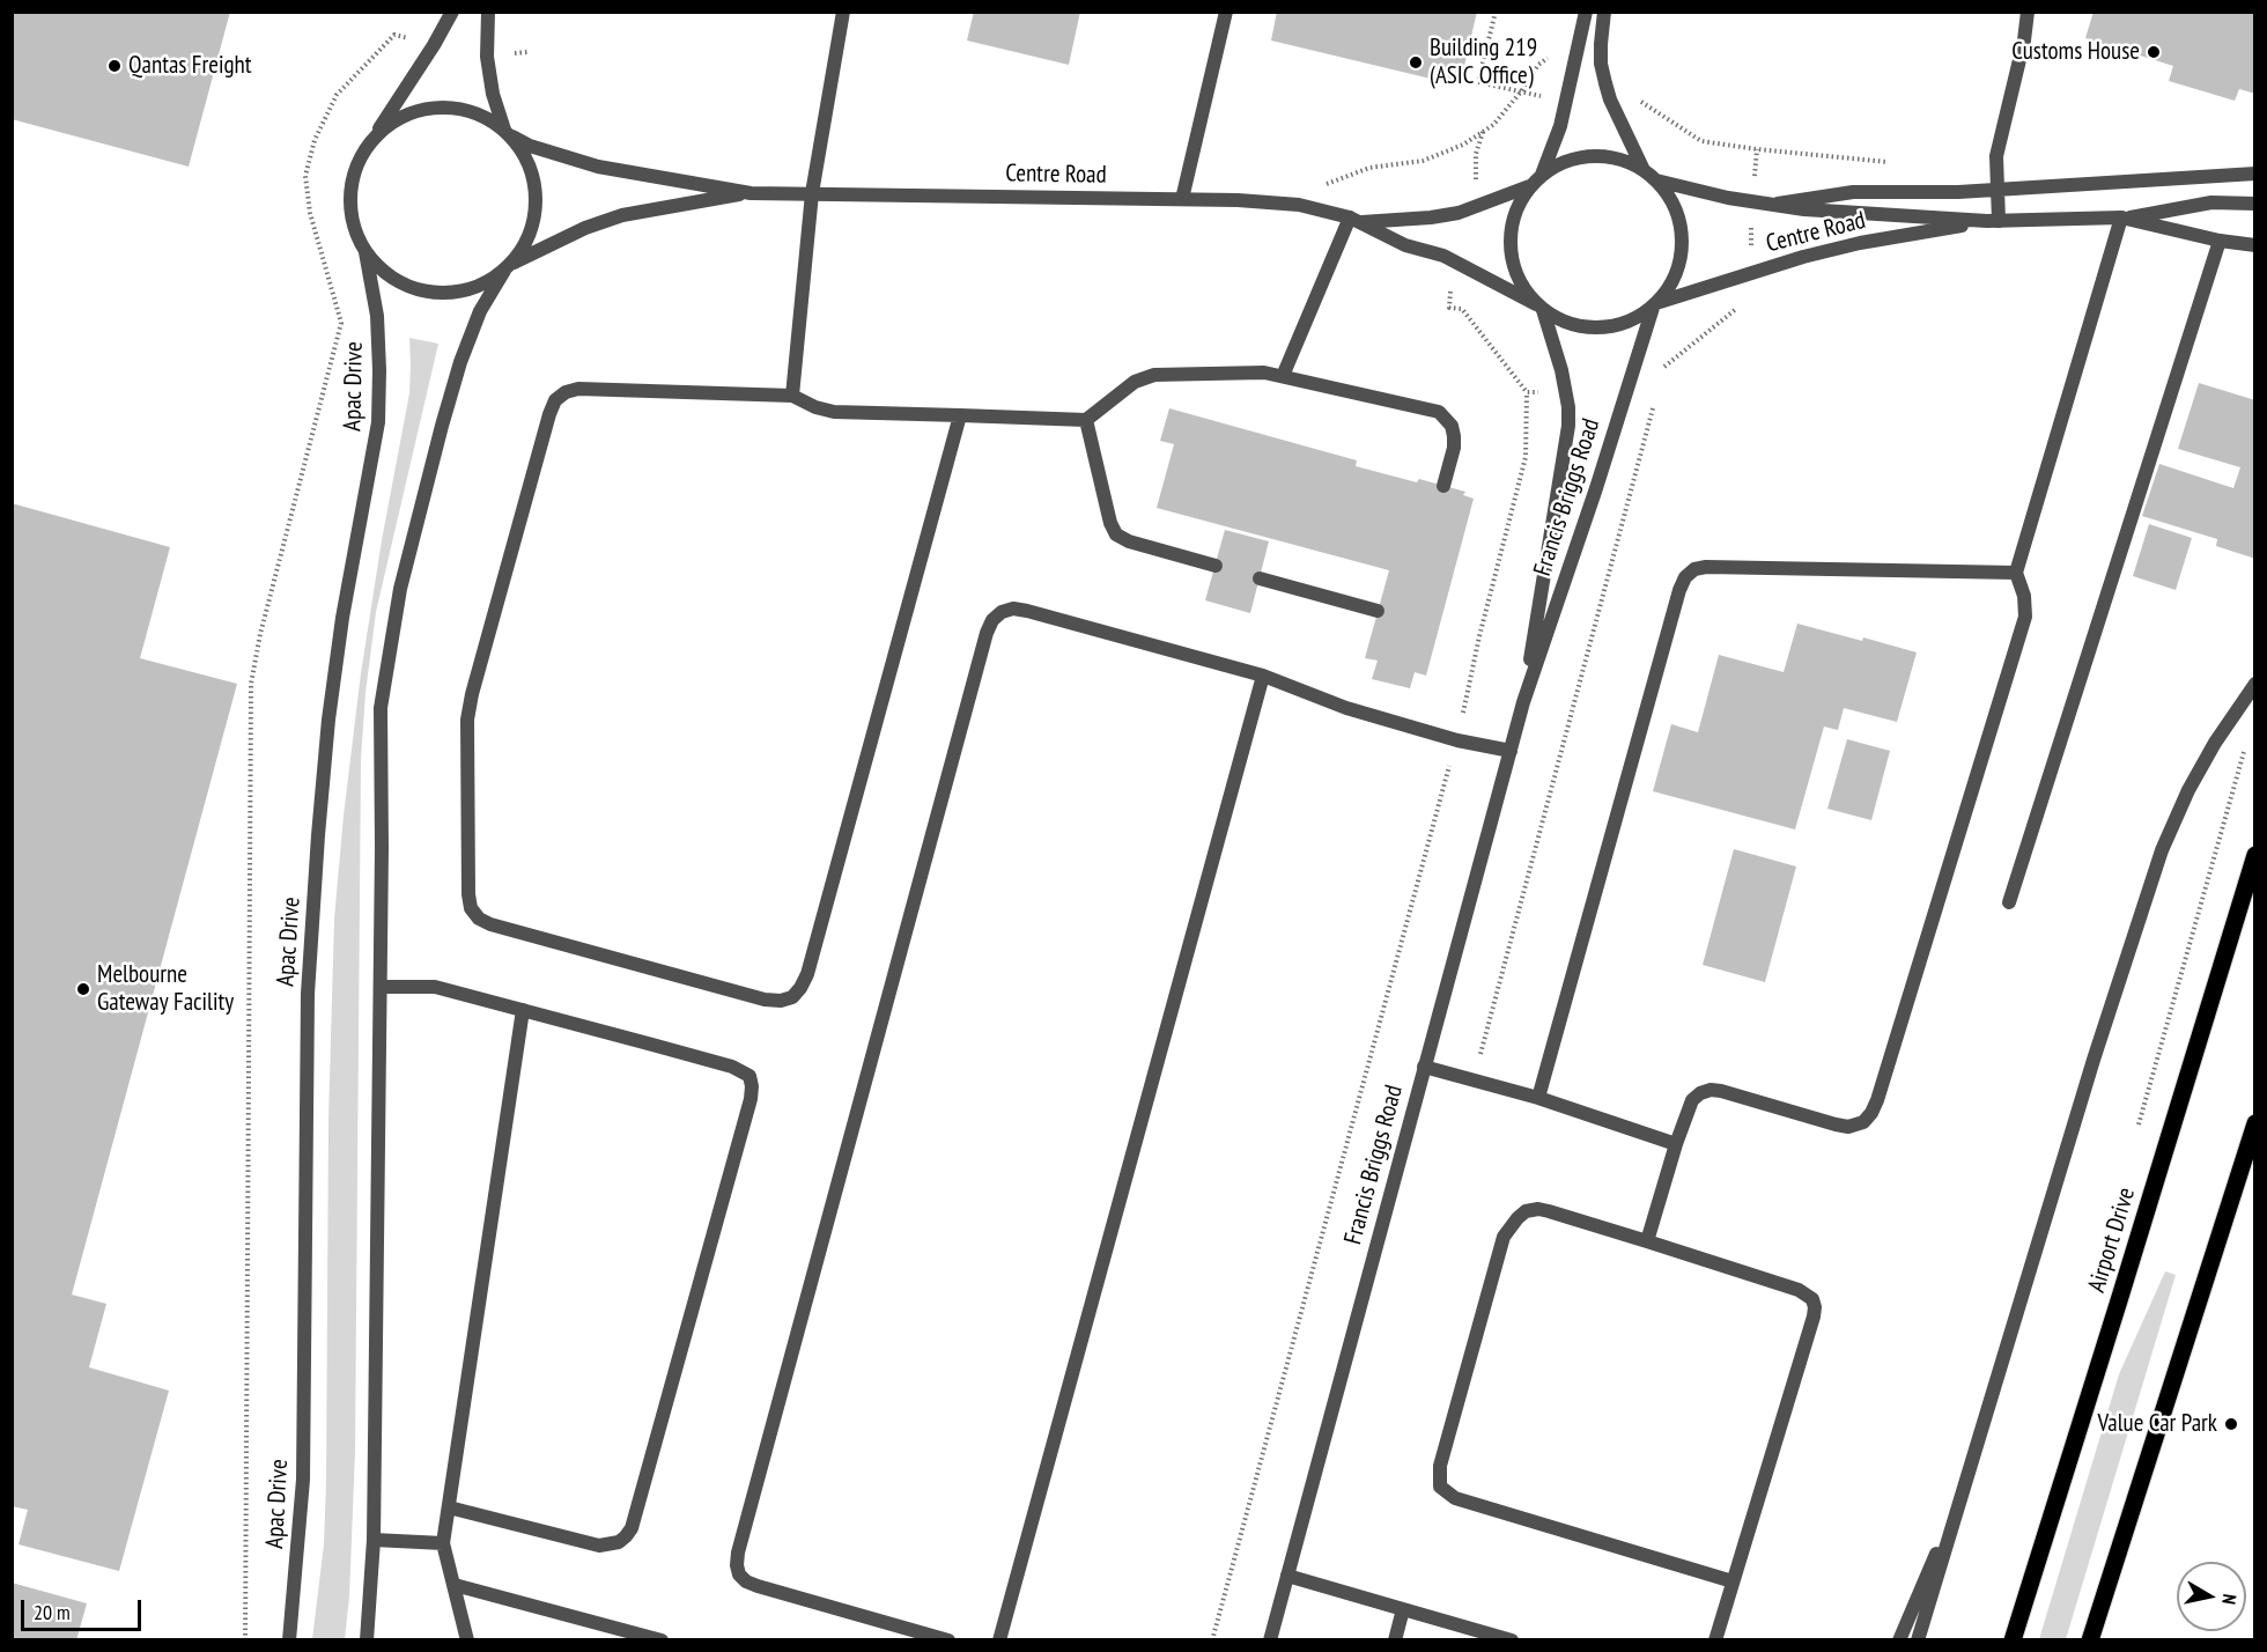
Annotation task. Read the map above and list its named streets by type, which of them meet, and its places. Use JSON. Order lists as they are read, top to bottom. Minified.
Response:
{"streets":{"main road":["Airport Drive"],"street":["Centre Road","Apac Drive","Francis Briggs Road"]},"crossings":[["Centre Road","Apac Drive"],["Centre Road","Francis Briggs Road"]],"places":["Customs House","Building 219 (ASIC Office)","Qantas Freight","Melbourne Gateway Facility","Value Car Park"],"scale_bar":"20 m","north":"right"}
